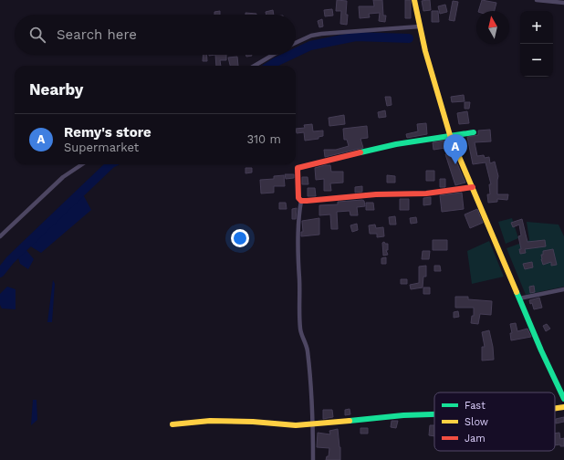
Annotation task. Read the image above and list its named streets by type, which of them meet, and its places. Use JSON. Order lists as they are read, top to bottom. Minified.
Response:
{"legend":["Fast","Slow","Jam"],"north":"top","page":{"map_buttons":["+","−"],"search":"Search here","heading":"Nearby","list":[{"mark":"A","name":"Remy's store","note":"Supermarket","value":"310 m"}],"pins":"A"}}
